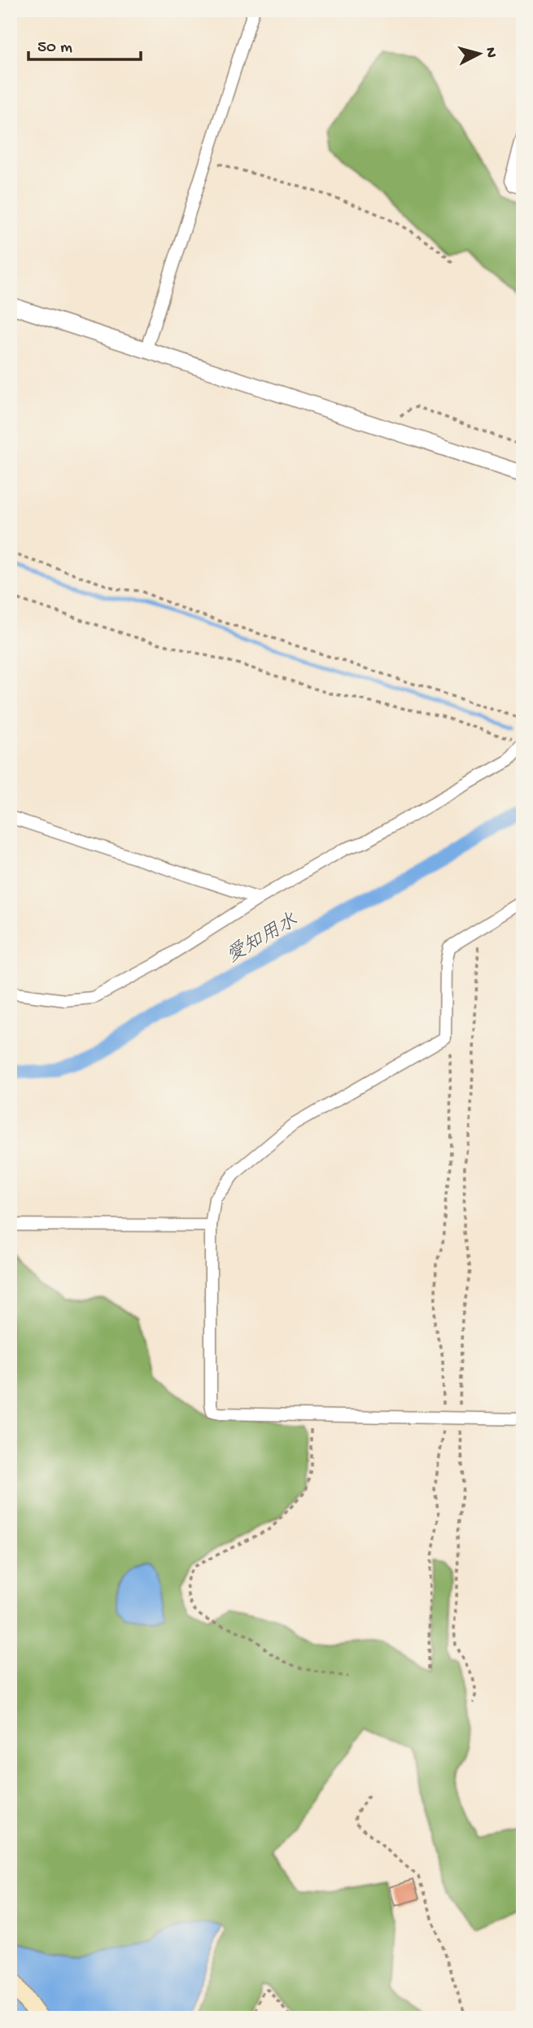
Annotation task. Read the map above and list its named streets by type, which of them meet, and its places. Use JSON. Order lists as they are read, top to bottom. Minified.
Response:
{"water":["愛知用水"],"scale_bar":"50 m","north":"right"}
